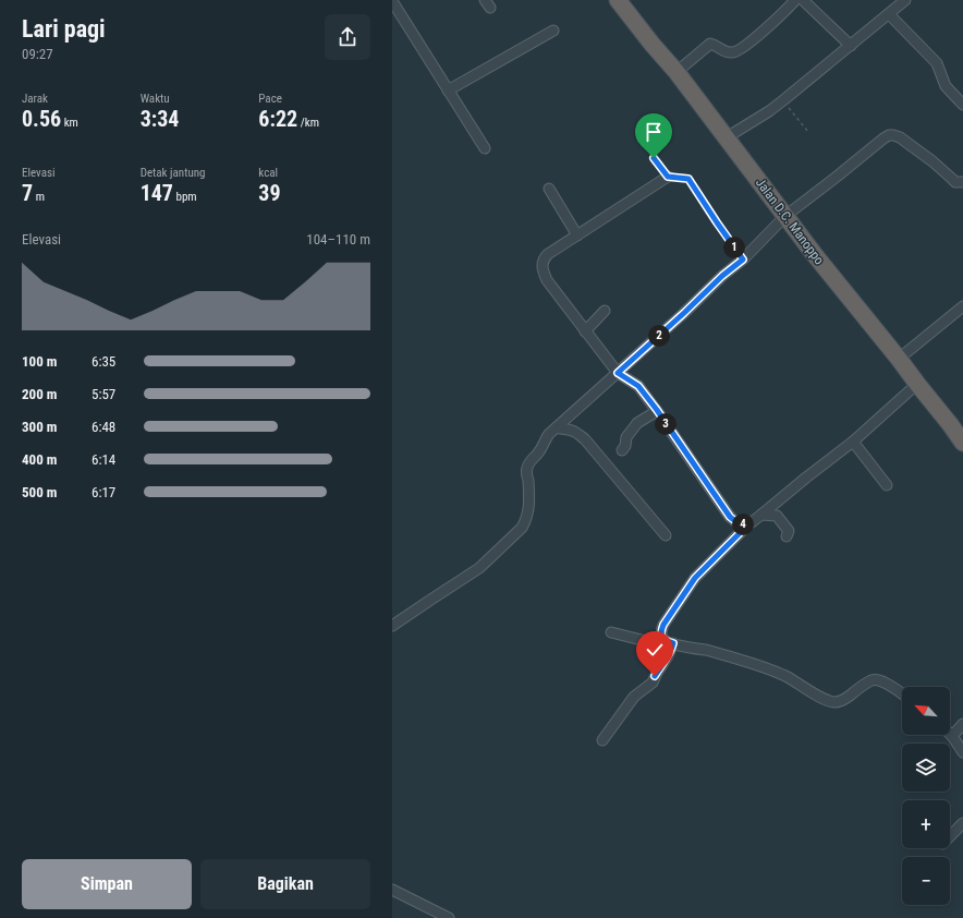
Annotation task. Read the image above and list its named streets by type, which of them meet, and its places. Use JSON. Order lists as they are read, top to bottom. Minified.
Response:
{"streets":{"highway":["Jalan D.C. Manoppo"]},"north":"top left","page":{"heading":["Lari pagi","09:27"],"stats":[["Jarak","0.56 km"],["Waktu","3:34"],["Pace","6:22 /km"],["Elevasi","7 m"],["Detak jantung","147 bpm"],["kcal","39"]],"chart":["Elevasi","104–110 m"],"pins":["1","2","3","4"],"list":[{"name":"100 m","note":"6:35"},{"name":"200 m","note":"5:57"},{"name":"300 m","note":"6:48"},{"name":"400 m","note":"6:14"},{"name":"500 m","note":"6:17"}],"map_buttons":["+","−"],"buttons":["Simpan","Bagikan"]}}
